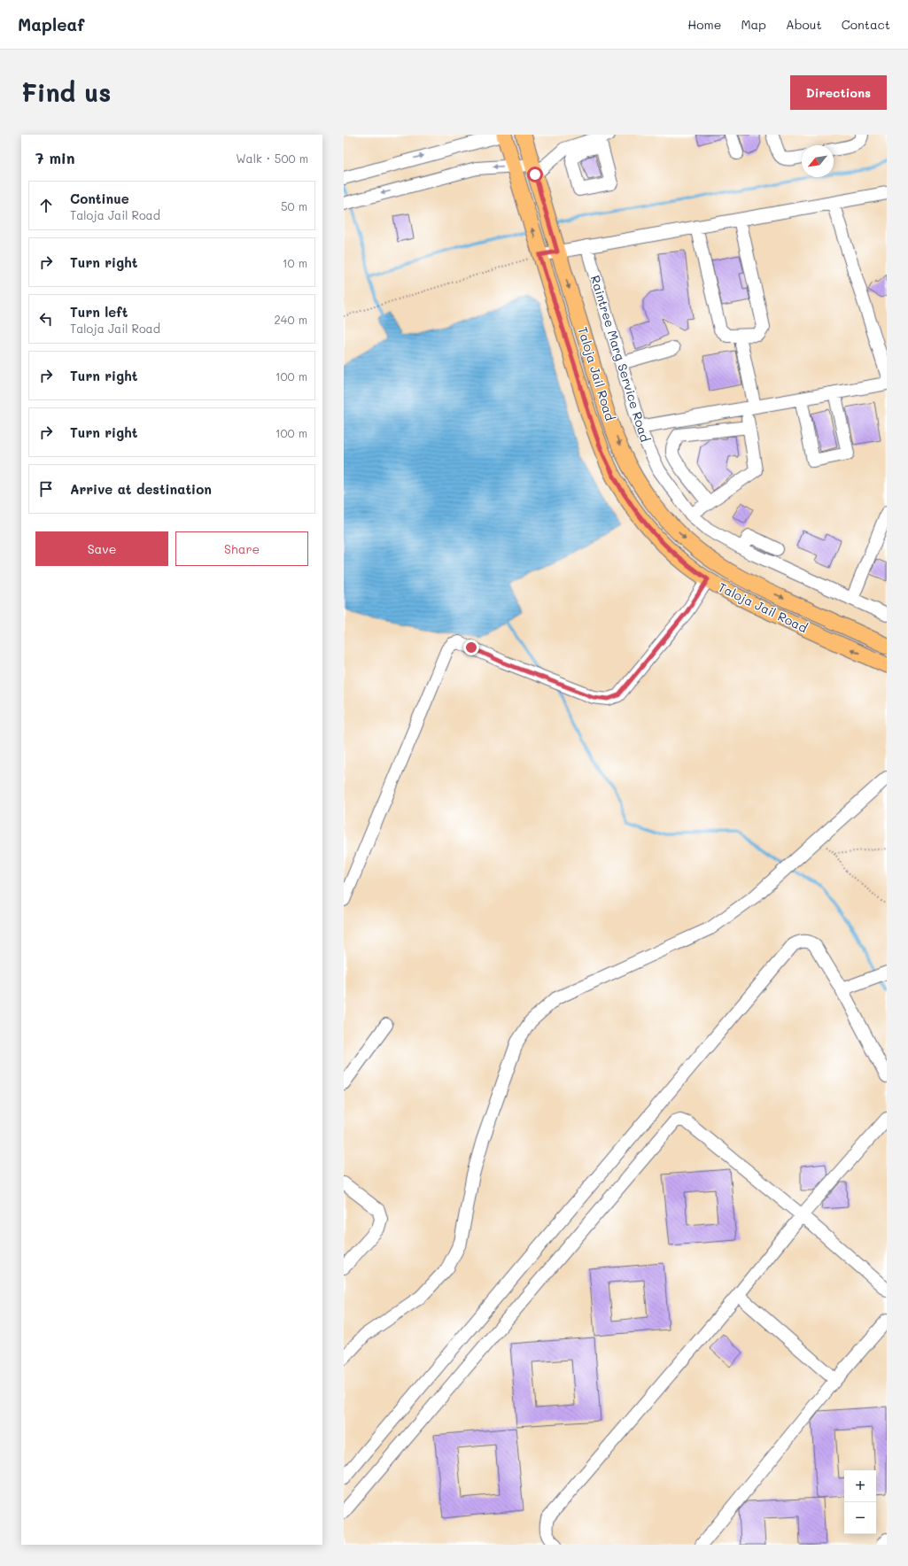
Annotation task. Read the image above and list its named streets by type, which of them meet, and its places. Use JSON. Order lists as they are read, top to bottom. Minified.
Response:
{"streets":{"main road":["Taloja Jail Road"],"street":["Raintree Marg Service Road"]},"north":"bottom left","page":{"header":"Mapleaf","nav":["Home","Map","About","Contact"],"buttons":["Directions",["Save","Share"]],"title":"Find us","heading":["7 min","Walk · 500 m"],"list":[["Continue","Taloja Jail Road","50 m"],["Turn right","10 m"],["Turn left","Taloja Jail Road","240 m"],["Turn right","100 m"],["Turn right","100 m"],"Arrive at destination"],"map_buttons":["+","−"]}}
